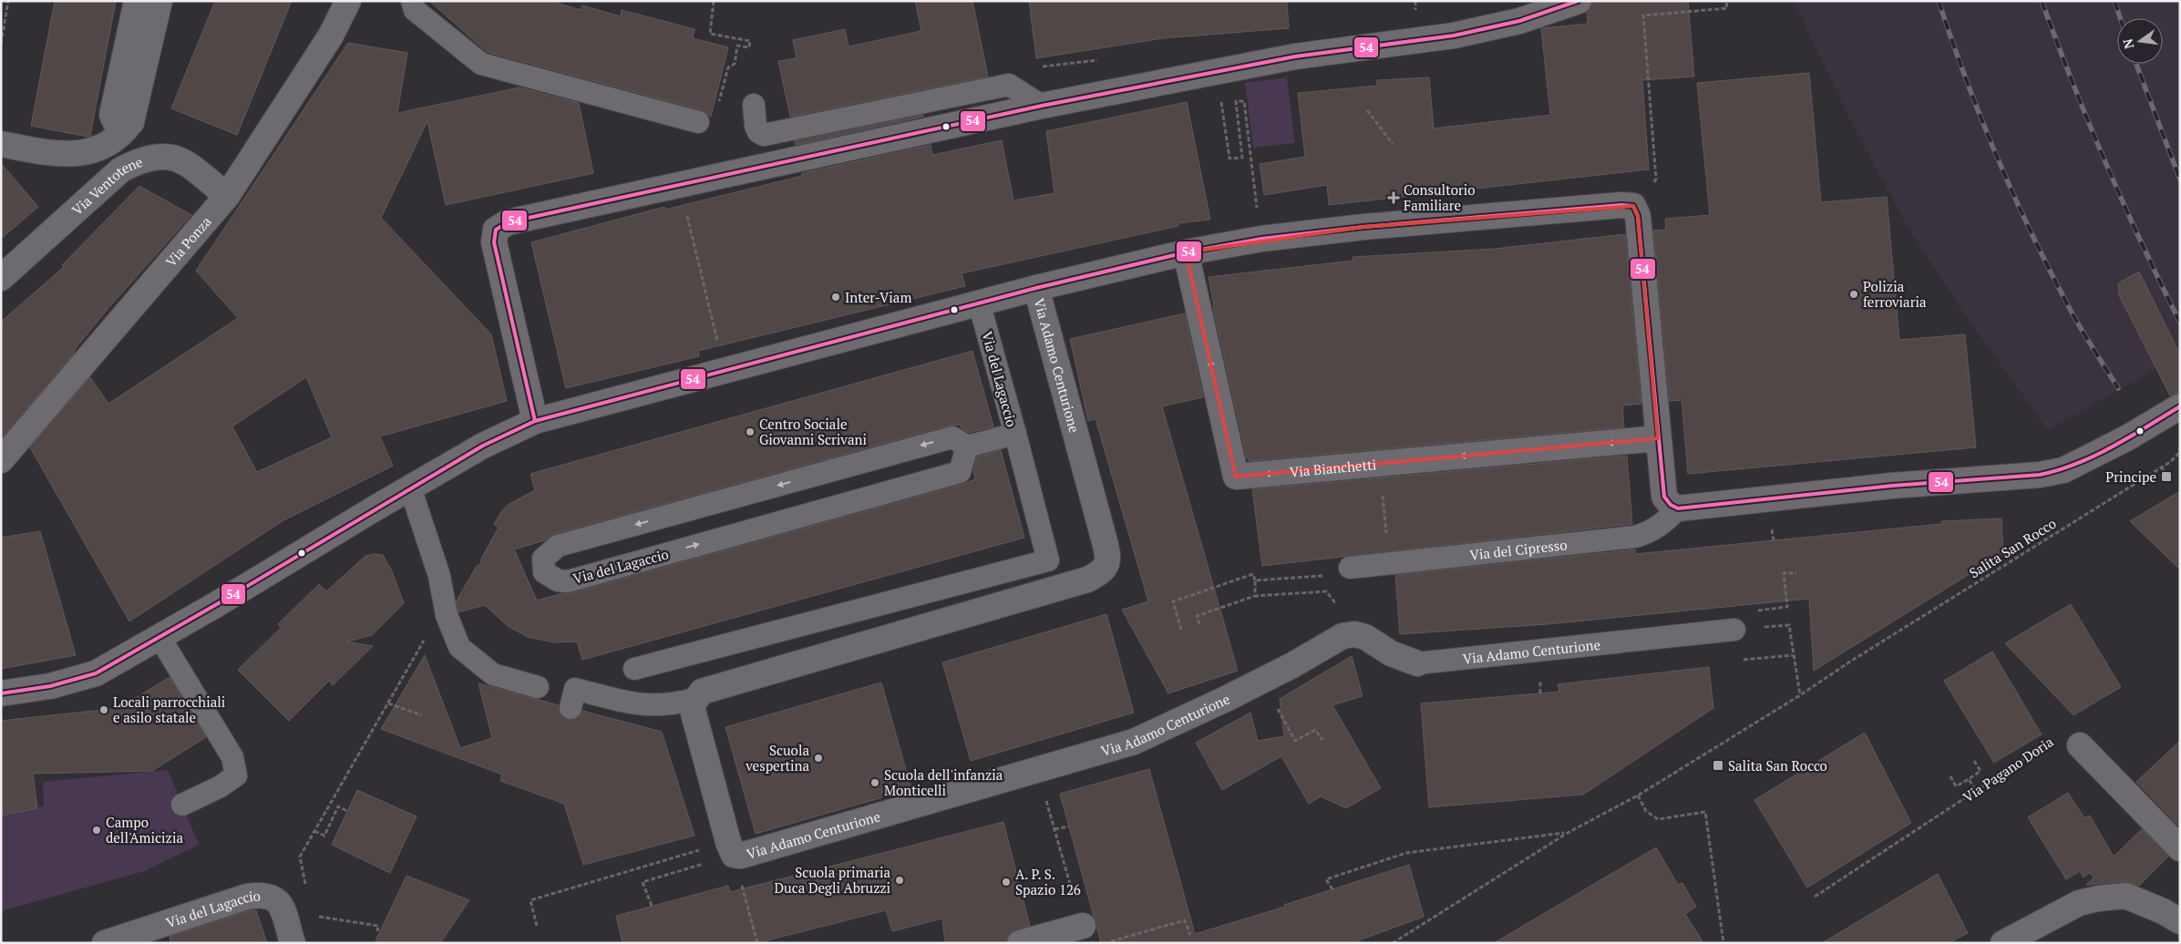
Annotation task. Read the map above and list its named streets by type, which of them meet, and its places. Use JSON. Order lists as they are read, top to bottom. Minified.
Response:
{"streets":{"street":["Via Ventotene","Via Ponza","Via Adamo Centurione","Via del Lagaccio","Via Bianchetti"],"lane":["Via del Cipresso"],"path":["Salita San Rocco","Via Pagano Doria"]},"crossings":[["Via Ventotene","Via Ponza"]],"places":{"health":["Consultorio Familiare"],"other":["Polizia ferroviaria","Inter-Viam","Centro Sociale Giovanni Scrivani","Locali parrocchiali e asilo statale","Scuola vespertina","Scuola dell'infanzia Monticelli","Campo dell'Amicizia","Scuola primaria Duca Degli Abruzzi","A. P. S. Spazio 126"],"transit":["Principe","Salita San Rocco"]},"lines":["transit line 54"],"north":"left"}
